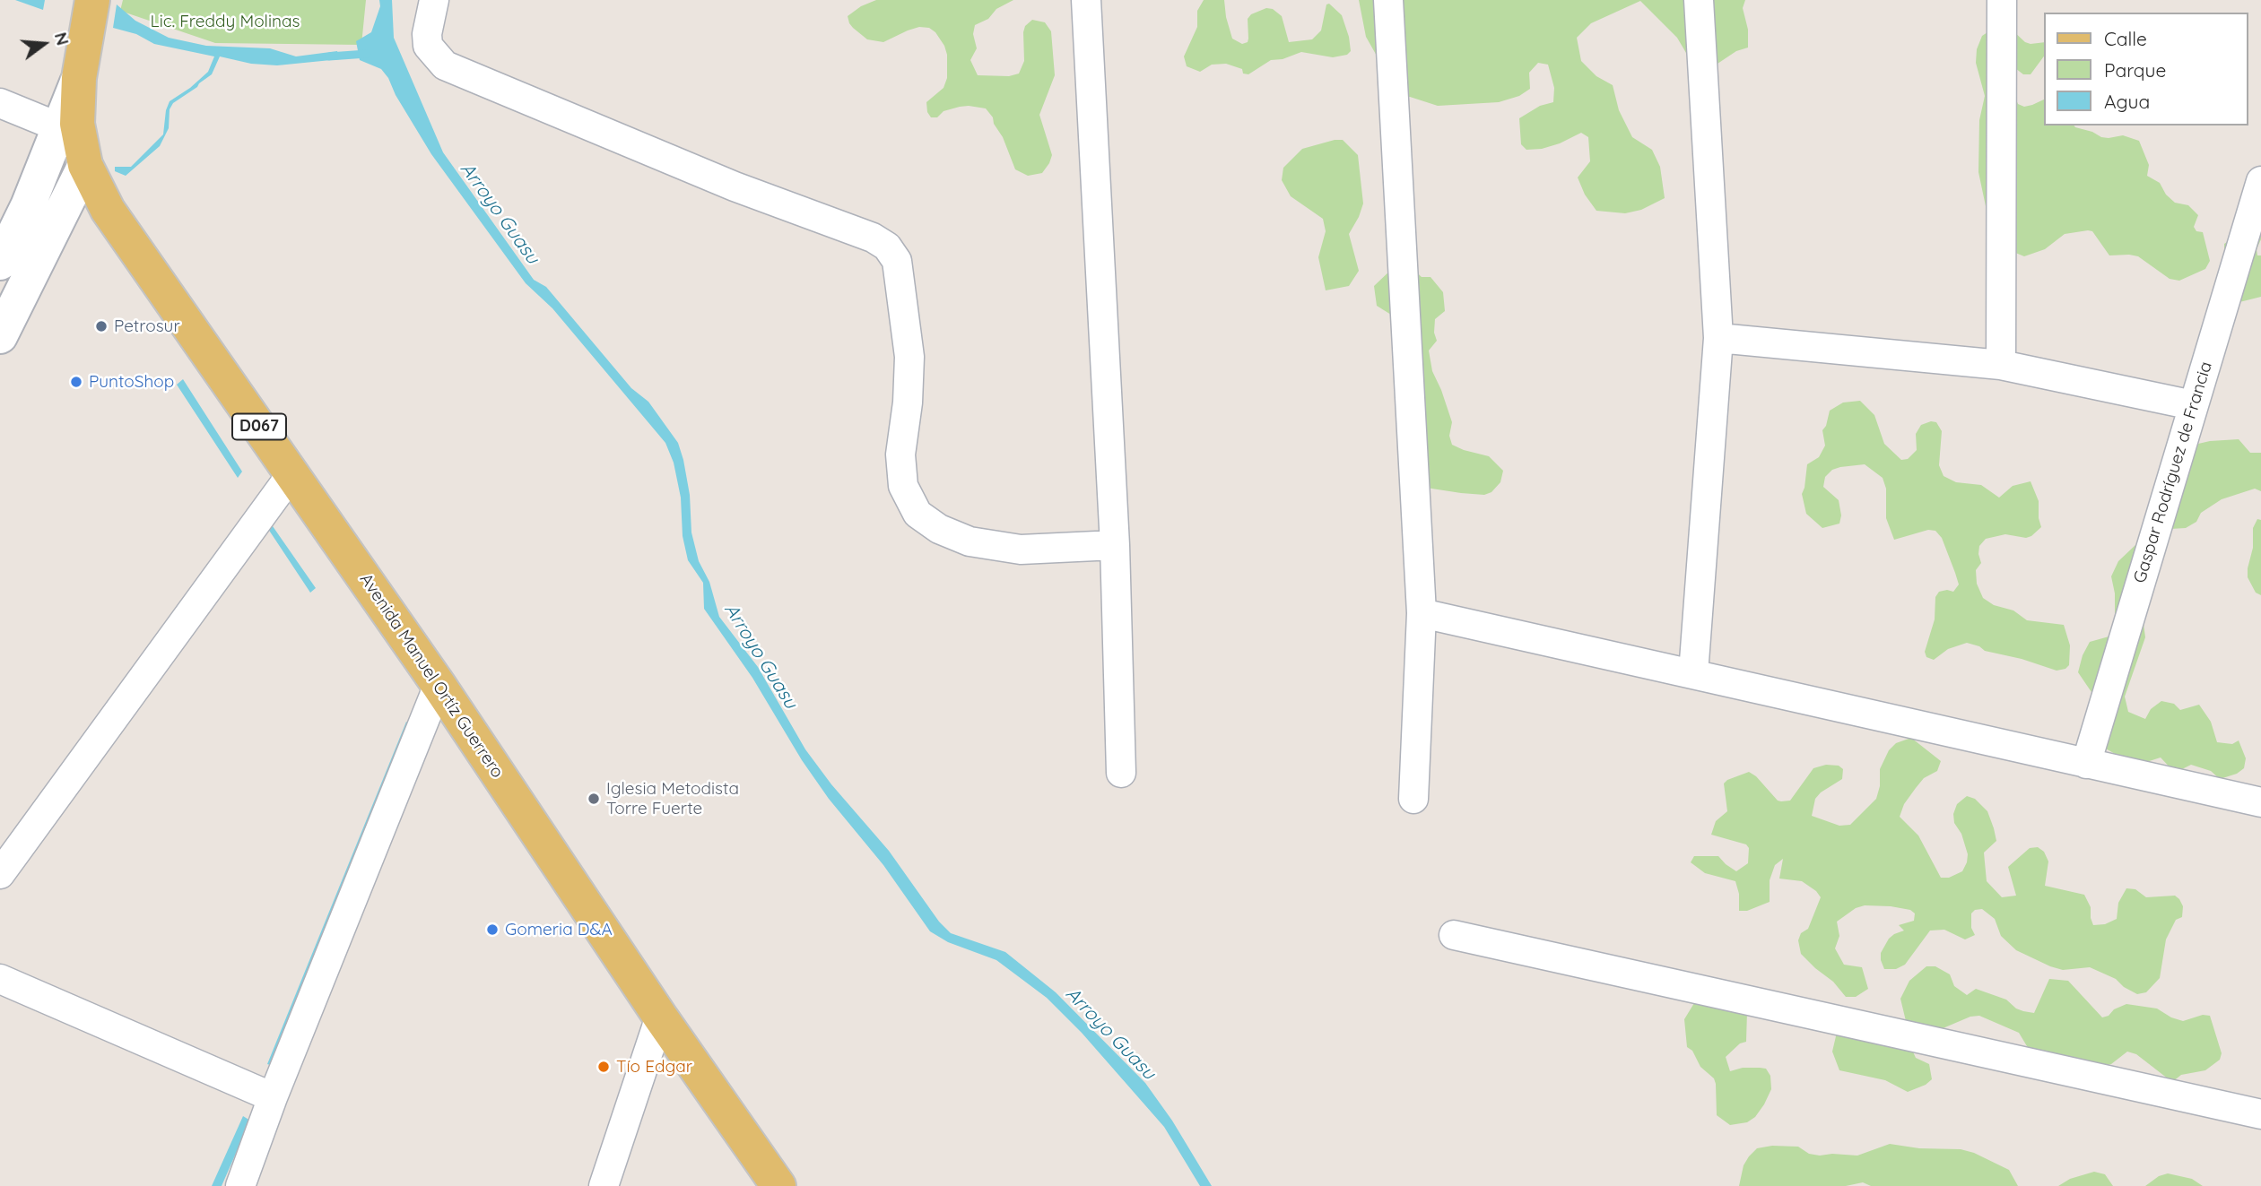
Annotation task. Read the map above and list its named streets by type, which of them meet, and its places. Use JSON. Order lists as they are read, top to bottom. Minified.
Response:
{"streets":{"main road":["D067","Avenida Manuel Ortíz Guerrero"],"street":["Gaspar Rodríguez de Francia"]},"crossings":[["D067","Avenida Manuel Ortíz Guerrero"]],"water":["Arroyo Guasu"],"parks":["Lic. Freddy Molinas"],"places":["Petrosur","PuntoShop","Iglesia Metodista Torre Fuerte","Gomeria D&A","Tío Edgar"],"legend":["Calle","Parque","Agua"],"north":"right"}
